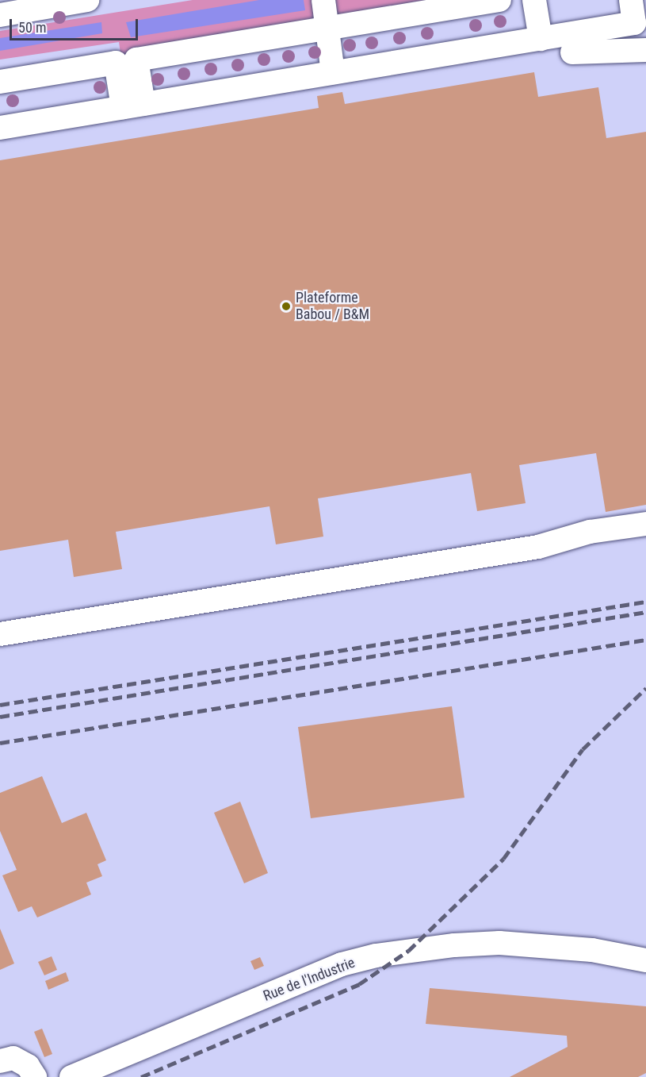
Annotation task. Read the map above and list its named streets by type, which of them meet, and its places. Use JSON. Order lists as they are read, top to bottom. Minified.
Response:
{"streets":{"street":["Rue de l'Industrie"]},"places":["Plateforme Babou / B&M"],"scale_bar":"50 m"}
